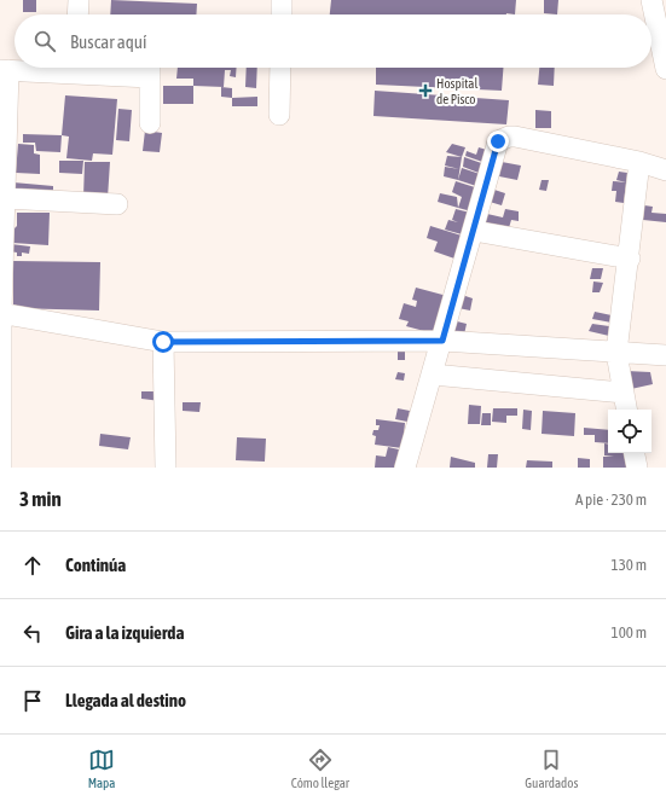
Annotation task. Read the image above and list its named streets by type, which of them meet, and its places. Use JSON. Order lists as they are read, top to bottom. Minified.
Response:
{"places":{"health":["Hospital de Pisco"]},"page":{"search":"Buscar aquí","heading":["3 min","A pie · 230 m"],"list":[["Continúa","130 m"],["Gira a la izquierda","100 m"],"Llegada al destino"],"nav":["Mapa","Cómo llegar","Guardados"]}}
